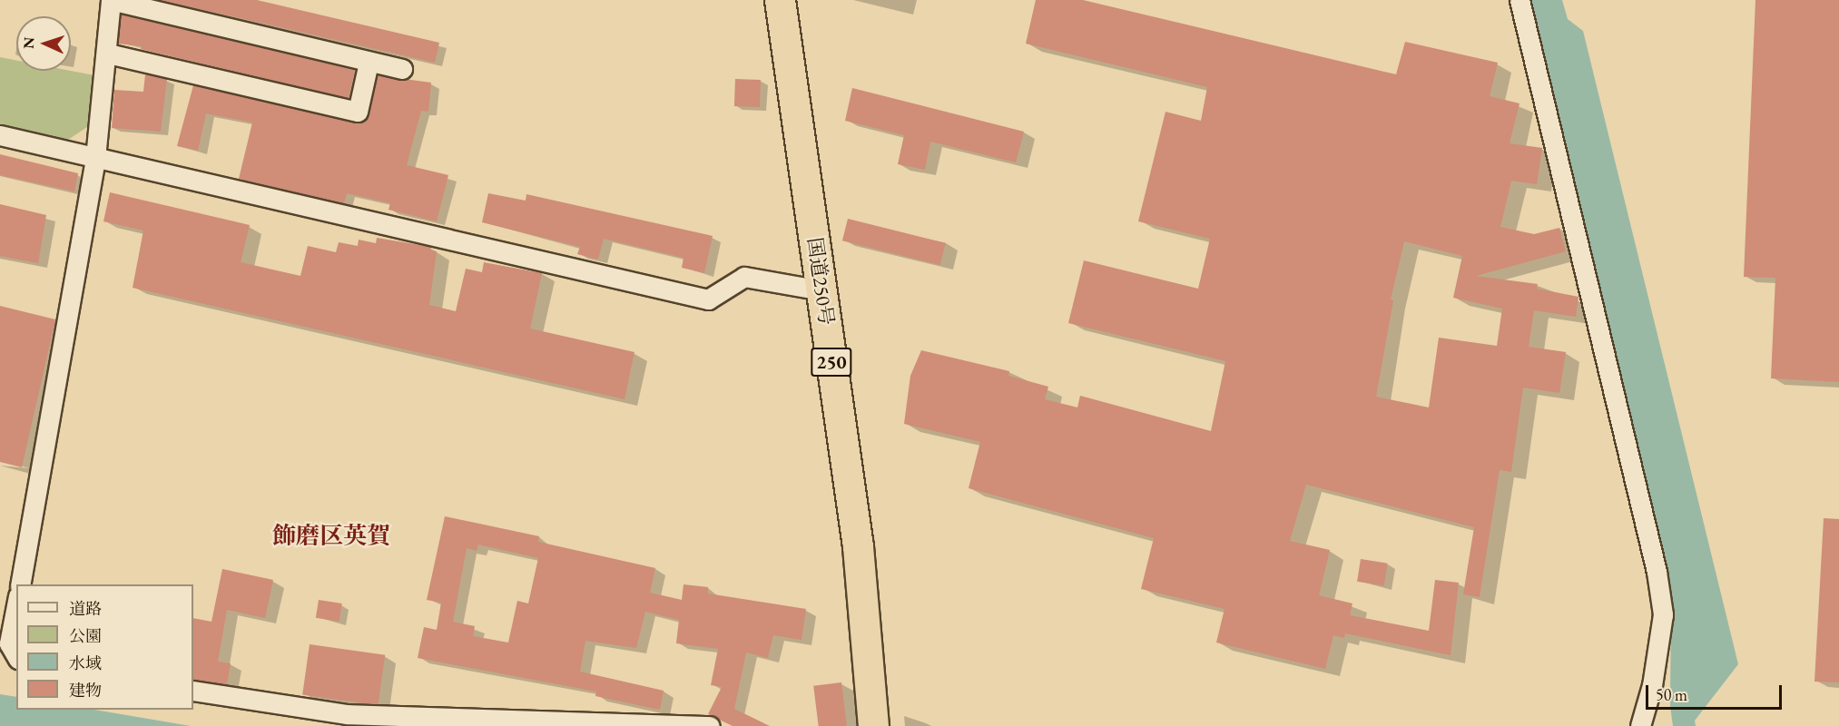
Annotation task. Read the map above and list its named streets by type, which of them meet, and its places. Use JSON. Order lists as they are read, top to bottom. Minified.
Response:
{"streets":{"highway":["国道250号","250"]},"districts":["飾磨区英賀"],"legend":["道路","公園","水域","建物"],"scale_bar":"50 m","north":"left"}
